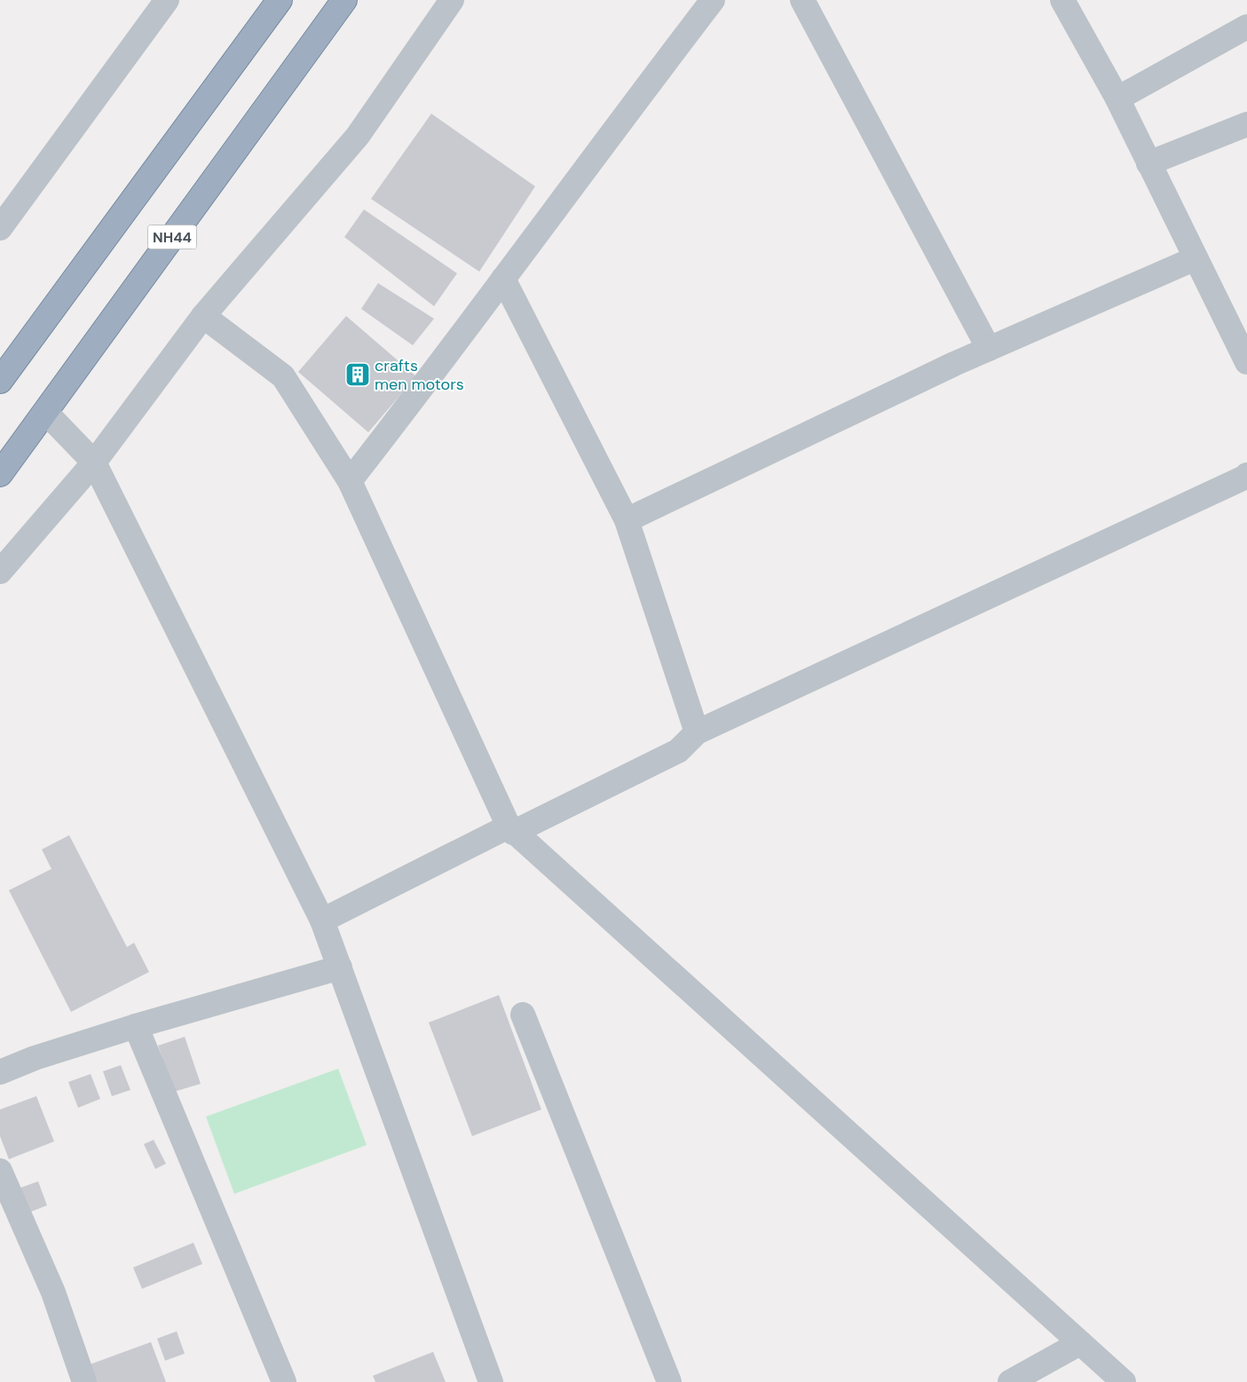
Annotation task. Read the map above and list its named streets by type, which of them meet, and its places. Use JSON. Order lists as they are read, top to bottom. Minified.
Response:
{"streets":{"highway":["NH44"]},"places":{"building":["crafts men motors"]}}
